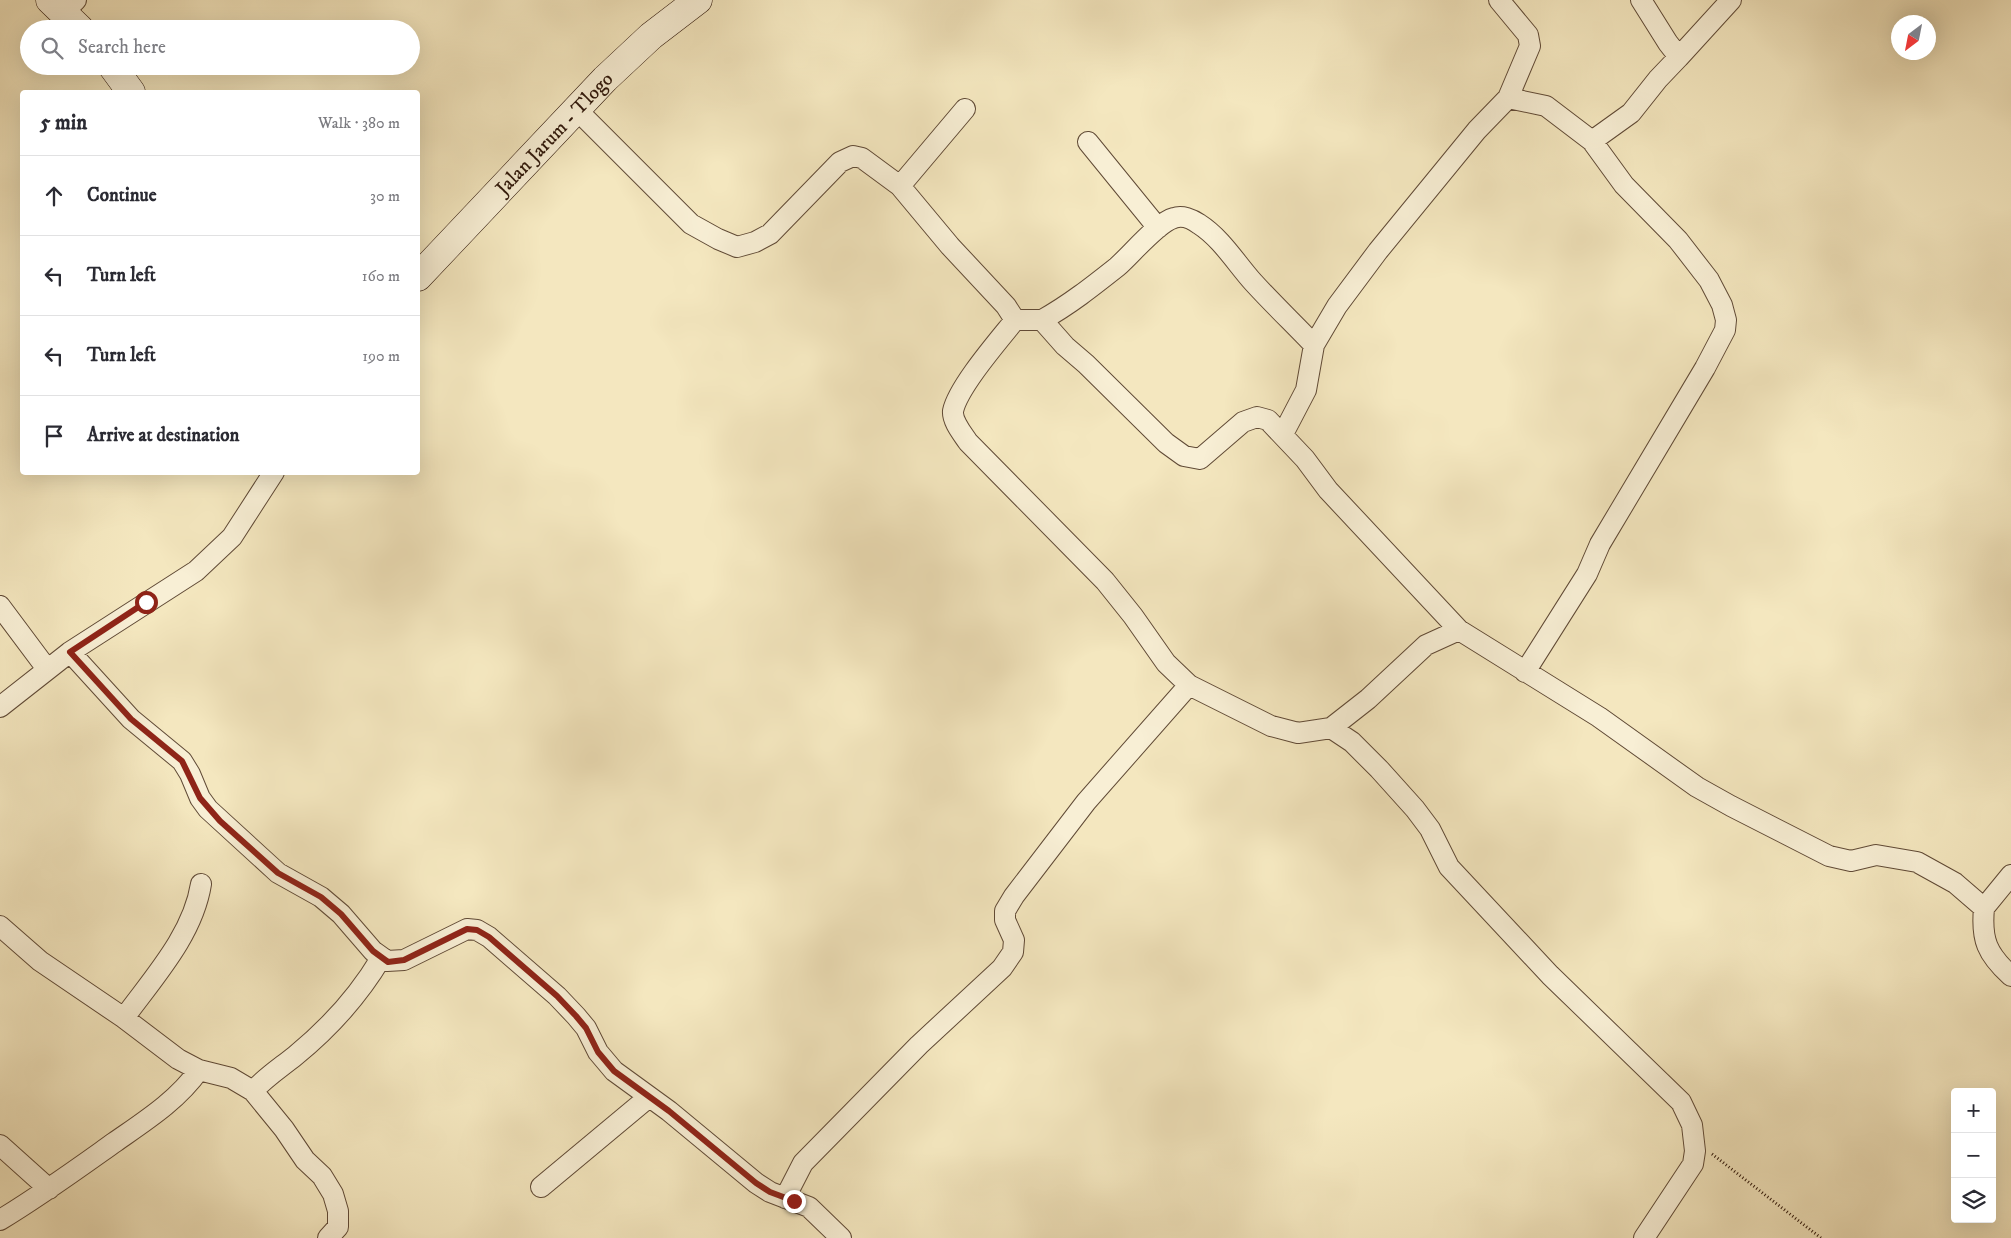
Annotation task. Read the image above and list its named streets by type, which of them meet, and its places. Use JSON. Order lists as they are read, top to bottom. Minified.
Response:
{"streets":{"street":["Jalan Jarum - Tlogo"]},"north":"bottom left","page":{"search":"Search here","heading":["5 min","Walk · 380 m"],"list":[["Continue","30 m"],["Turn left","160 m"],["Turn left","190 m"],"Arrive at destination"],"map_buttons":["+","−"]}}
